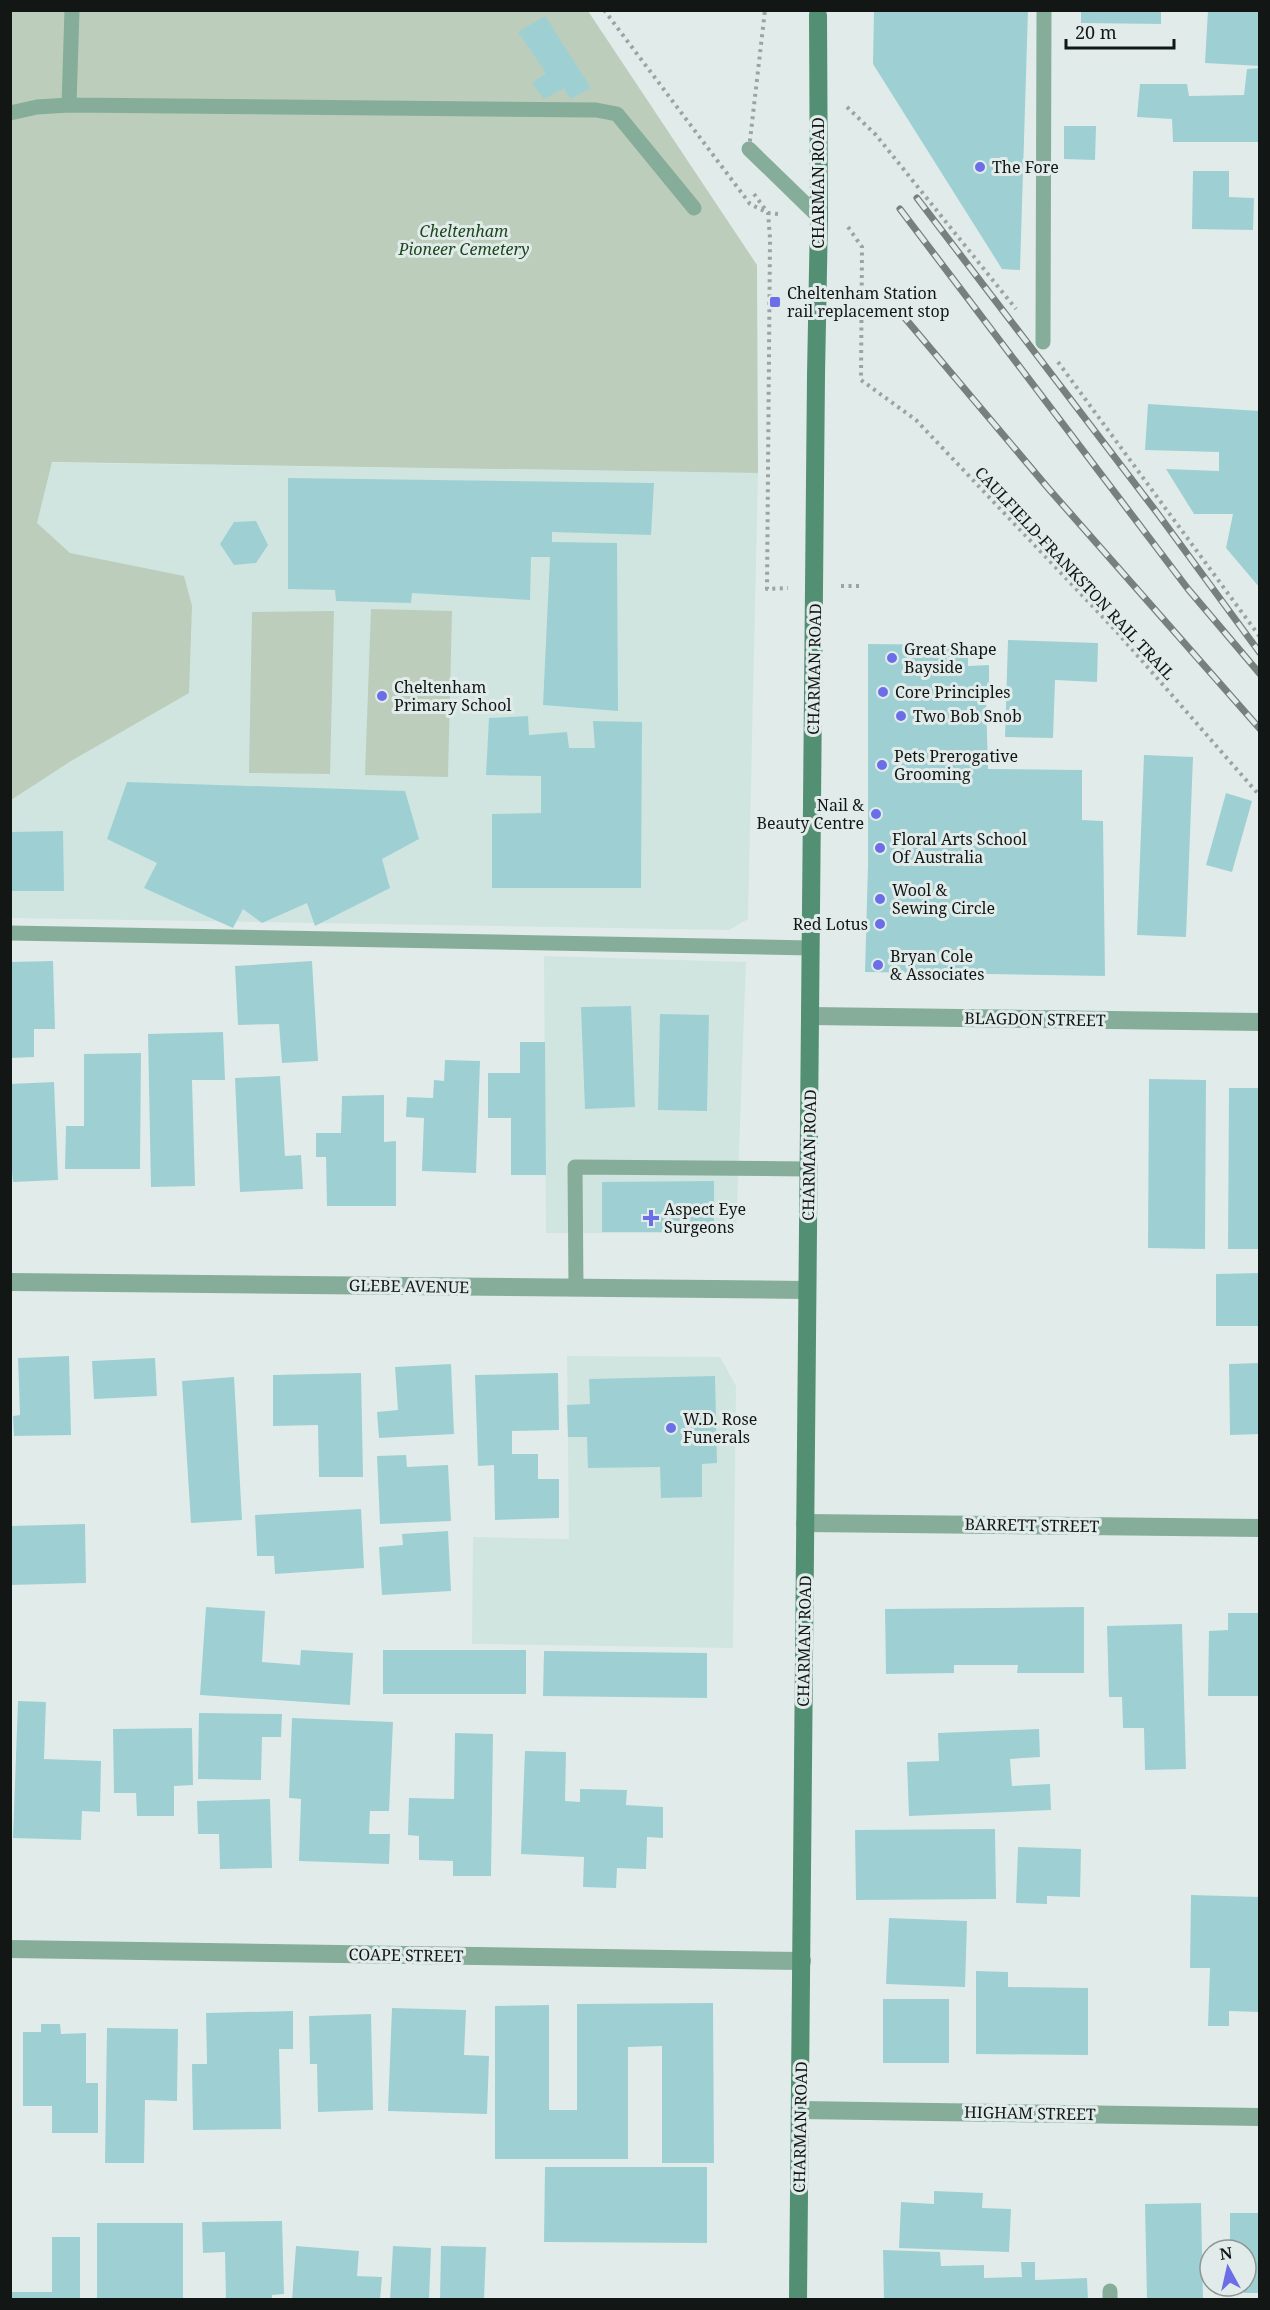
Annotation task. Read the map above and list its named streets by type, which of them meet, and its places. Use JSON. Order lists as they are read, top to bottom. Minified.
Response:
{"streets":{"main road":["CHARMAN ROAD"],"street":["BLAGDON STREET","GLEBE AVENUE","BARRETT STREET","COAPE STREET","HIGHAM STREET"],"path":["CAULFIELD-FRANKSTON RAIL TRAIL"]},"crossings":[["CHARMAN ROAD","BLAGDON STREET"],["CHARMAN ROAD","GLEBE AVENUE"],["CHARMAN ROAD","BARRETT STREET"],["CHARMAN ROAD","COAPE STREET"],["CHARMAN ROAD","HIGHAM STREET"]],"parks":["Cheltenham Pioneer Cemetery"],"places":{"other":["The Fore","Great Shape Bayside","Core Principles","Cheltenham Primary School","Two Bob Snob","Pets Prerogative Grooming","Nail & Beauty Centre","Floral Arts School Of Australia","Wool & Sewing Circle","Red Lotus","Bryan Cole & Associates","W.D. Rose Funerals"],"transit":["Cheltenham Station rail replacement stop"],"health":["Aspect Eye Surgeons"]},"scale_bar":"20 m","north":"top"}
